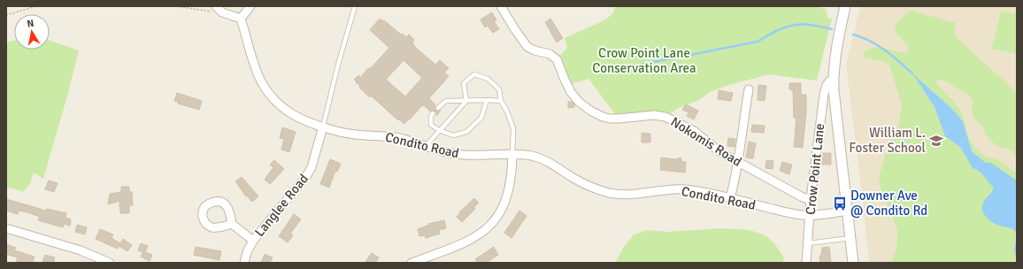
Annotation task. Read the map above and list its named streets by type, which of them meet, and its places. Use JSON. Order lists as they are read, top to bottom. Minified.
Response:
{"streets":{"street":["Nokomis Road","Condito Road","Crow Point Lane","Langlee Road"]},"crossings":[["Nokomis Road","Crow Point Lane"],["Condito Road","Crow Point Lane"],["Condito Road","Langlee Road"]],"parks":["Crow Point Lane Conservation Area"],"places":{"school or university":["William L. Foster School"],"bus stop":["Downer Ave @ Condito Rd"]},"north":"top"}
